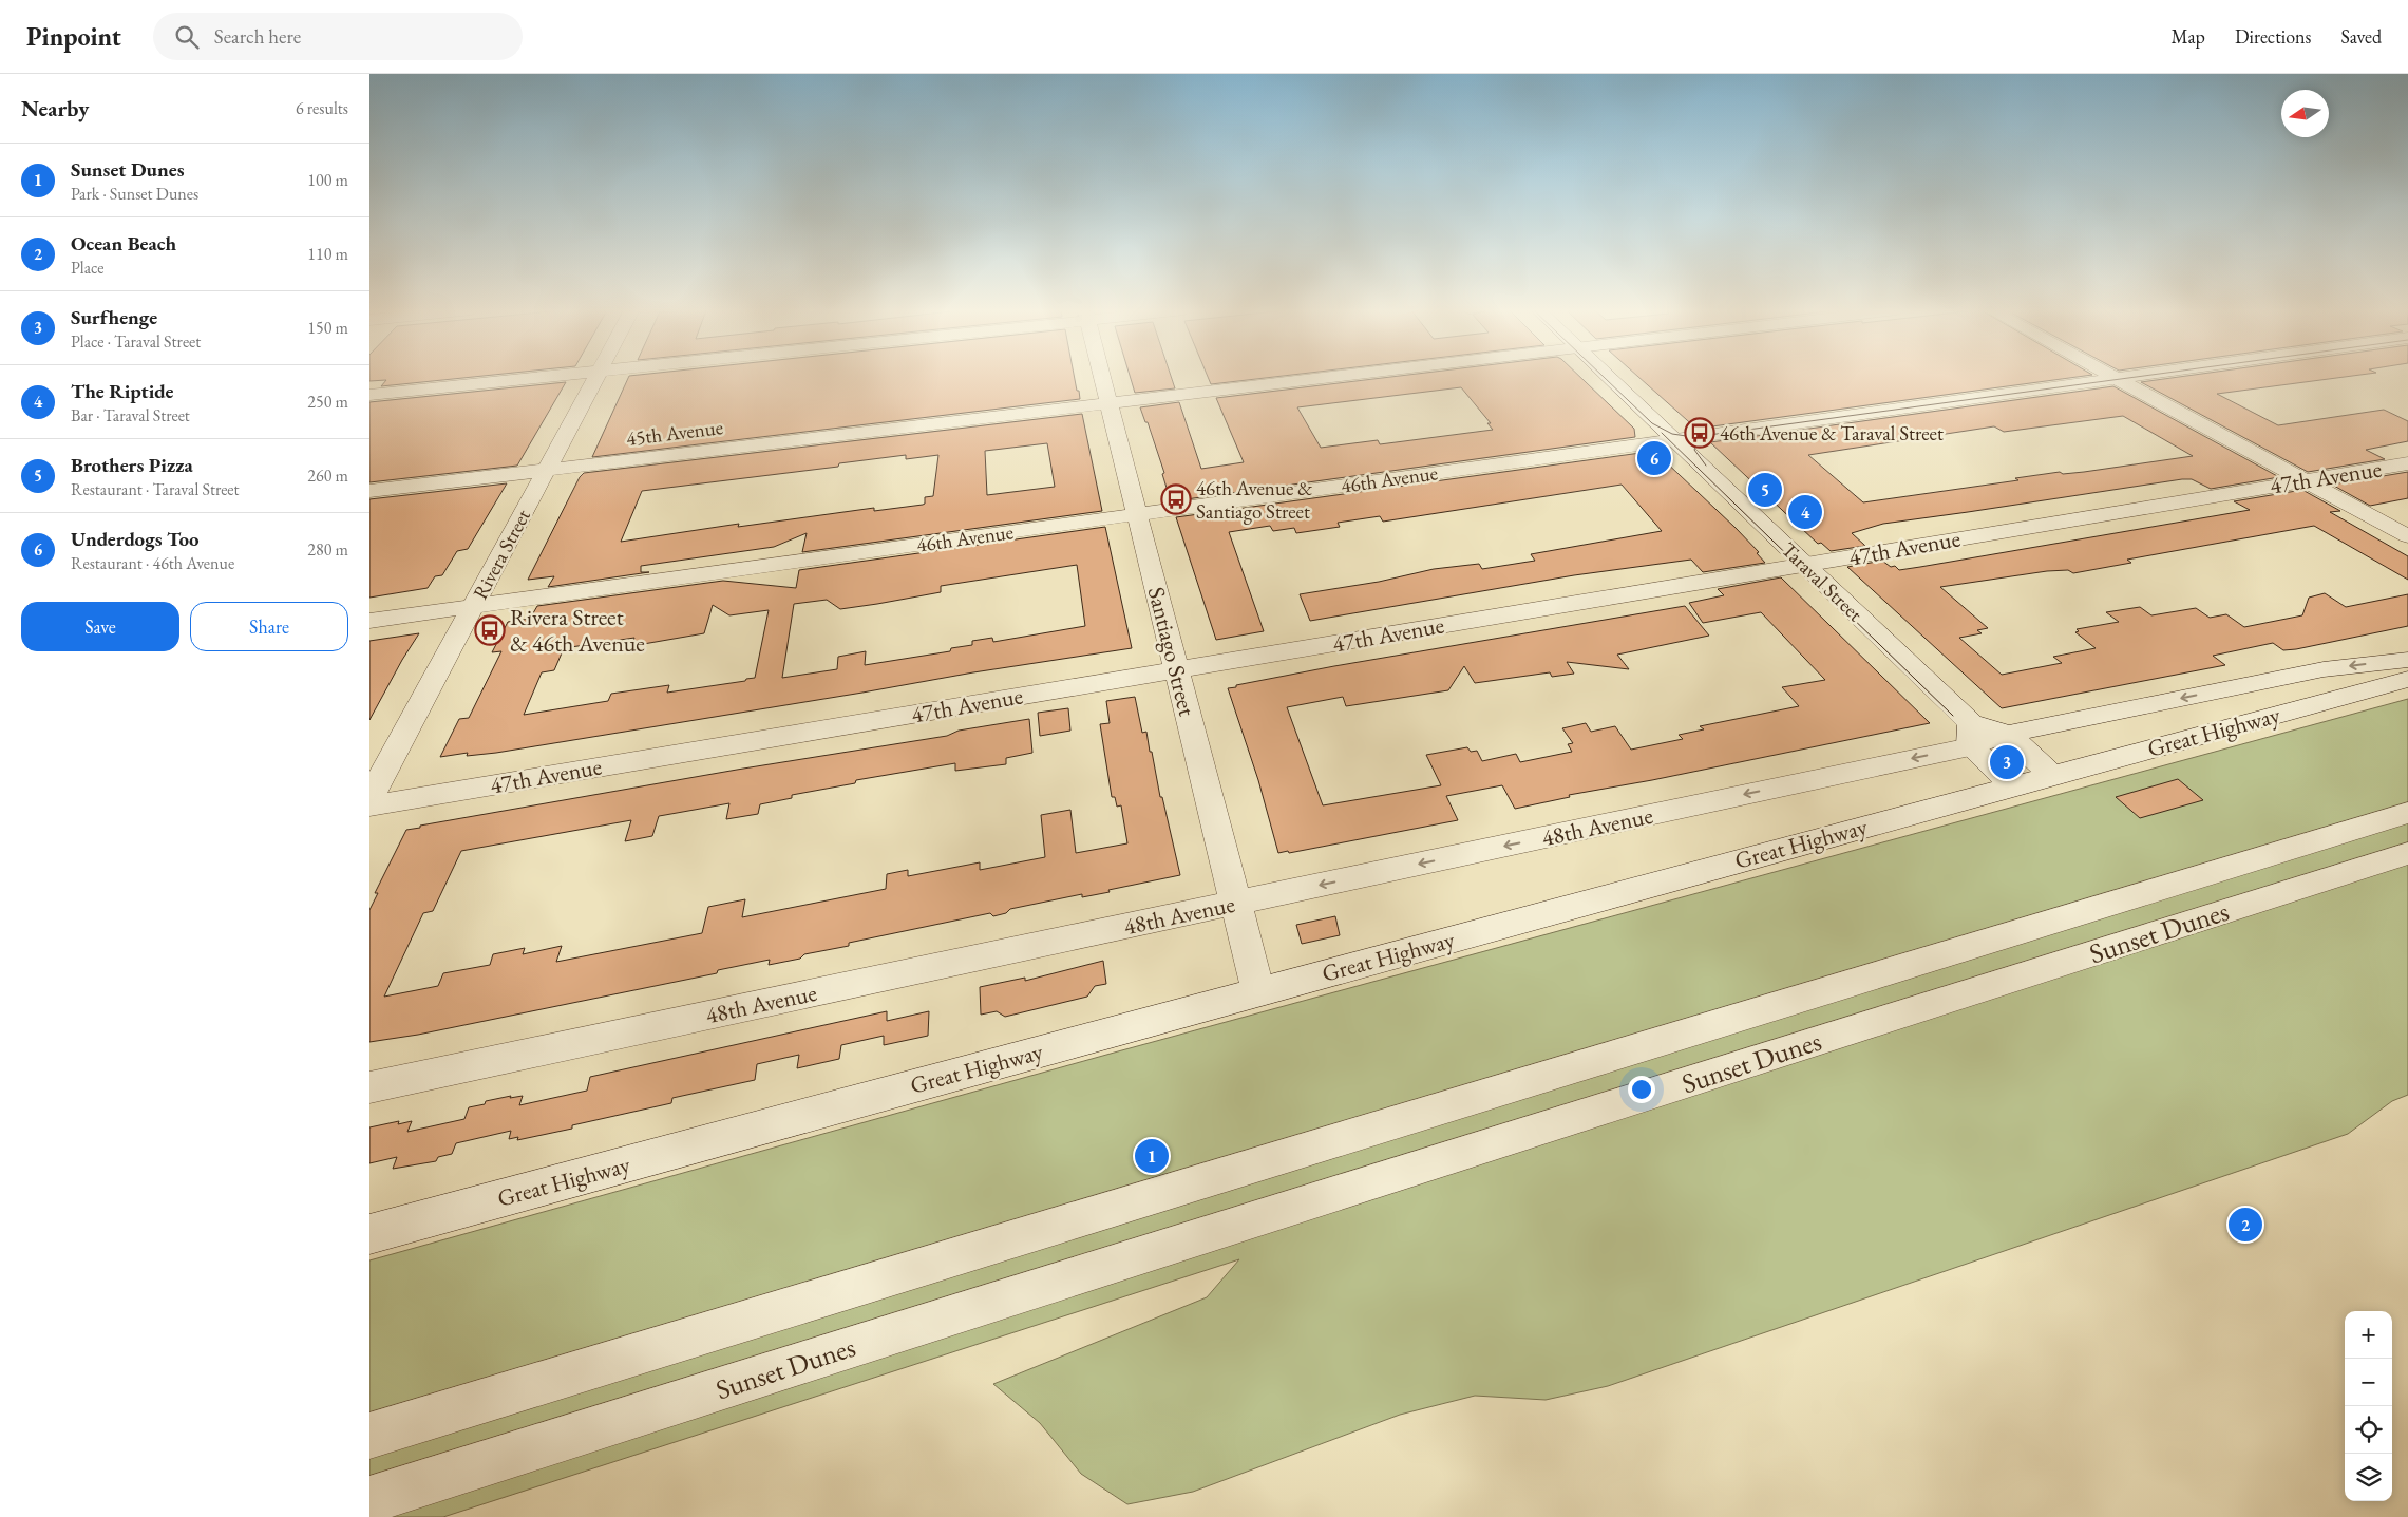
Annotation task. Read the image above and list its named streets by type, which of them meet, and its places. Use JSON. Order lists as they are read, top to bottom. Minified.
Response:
{"streets":{"street":["45th Avenue","47th Avenue","46th Avenue","Rivera Street","Taraval Street","Santiago Street","Great Highway","48th Avenue","Sunset Dunes"]},"crossings":[["45th Avenue","Rivera Street"],["45th Avenue","Santiago Street"],["47th Avenue","Taraval Street"],["47th Avenue","Santiago Street"],["46th Avenue","Rivera Street"],["46th Avenue","Taraval Street"],["46th Avenue","Santiago Street"],["Taraval Street","Great Highway"],["Taraval Street","48th Avenue"],["Santiago Street","Great Highway"],["Santiago Street","48th Avenue"]],"one_way":["48th Avenue"],"places":{"bus stop":["46th Avenue & Taraval Street","46th Avenue & Santiago Street","Rivera Street & 46th Avenue"]},"north":"left","page":{"header":"Pinpoint","search":"Search here","nav":["Map","Directions","Saved"],"heading":["Nearby","6 results"],"list":[{"mark":"1","name":"Sunset Dunes","note":"Park · Sunset Dunes","value":"100 m"},{"mark":"2","name":"Ocean Beach","note":"Place","value":"110 m"},{"mark":"3","name":"Surfhenge","note":"Place · Taraval Street","value":"150 m"},{"mark":"4","name":"The Riptide","note":"Bar · Taraval Street","value":"250 m"},{"mark":"5","name":"Brothers Pizza","note":"Restaurant · Taraval Street","value":"260 m"},{"mark":"6","name":"Underdogs Too","note":"Restaurant · 46th Avenue","value":"280 m"}],"pins":["6","5","4","3","1","2"],"buttons":["Save","Share"],"map_buttons":["+","−"]}}
